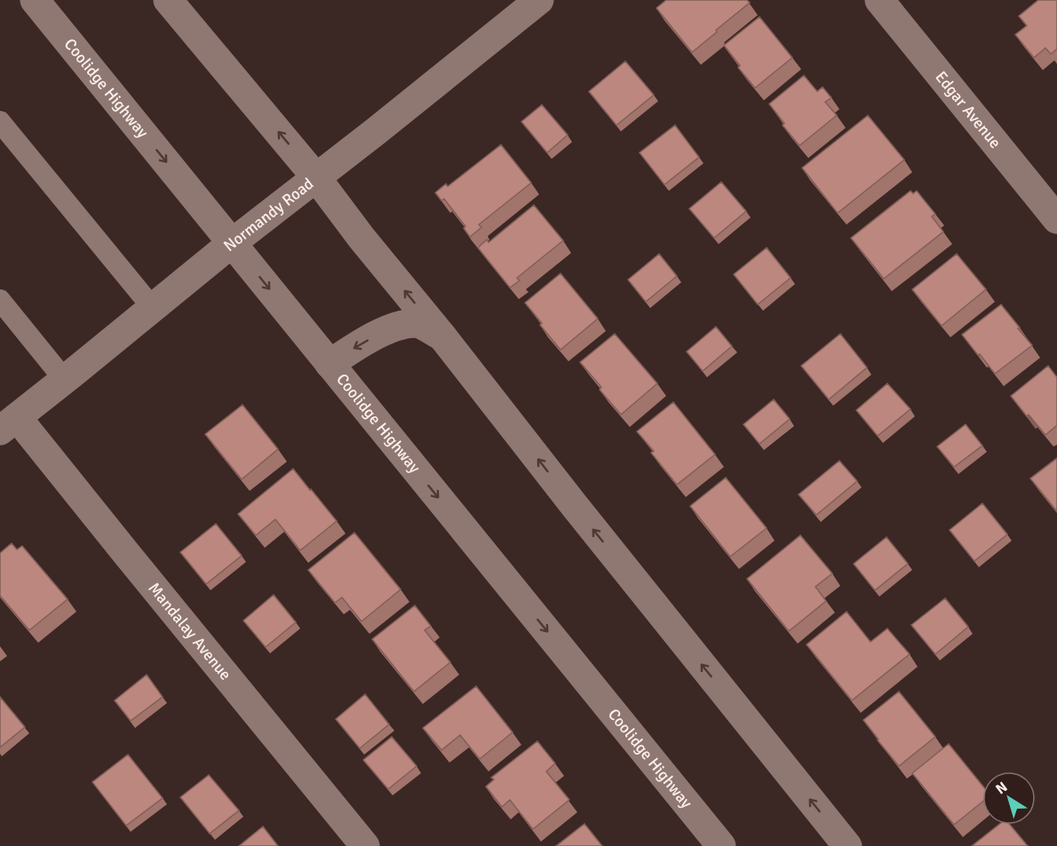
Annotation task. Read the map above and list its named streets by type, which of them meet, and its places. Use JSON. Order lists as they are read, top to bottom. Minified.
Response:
{"streets":{"main road":["Coolidge Highway","Edgar Avenue","Normandy Road","Mandalay Avenue"]},"crossings":[["Coolidge Highway","Normandy Road"],["Normandy Road","Mandalay Avenue"]],"north":"top left"}
